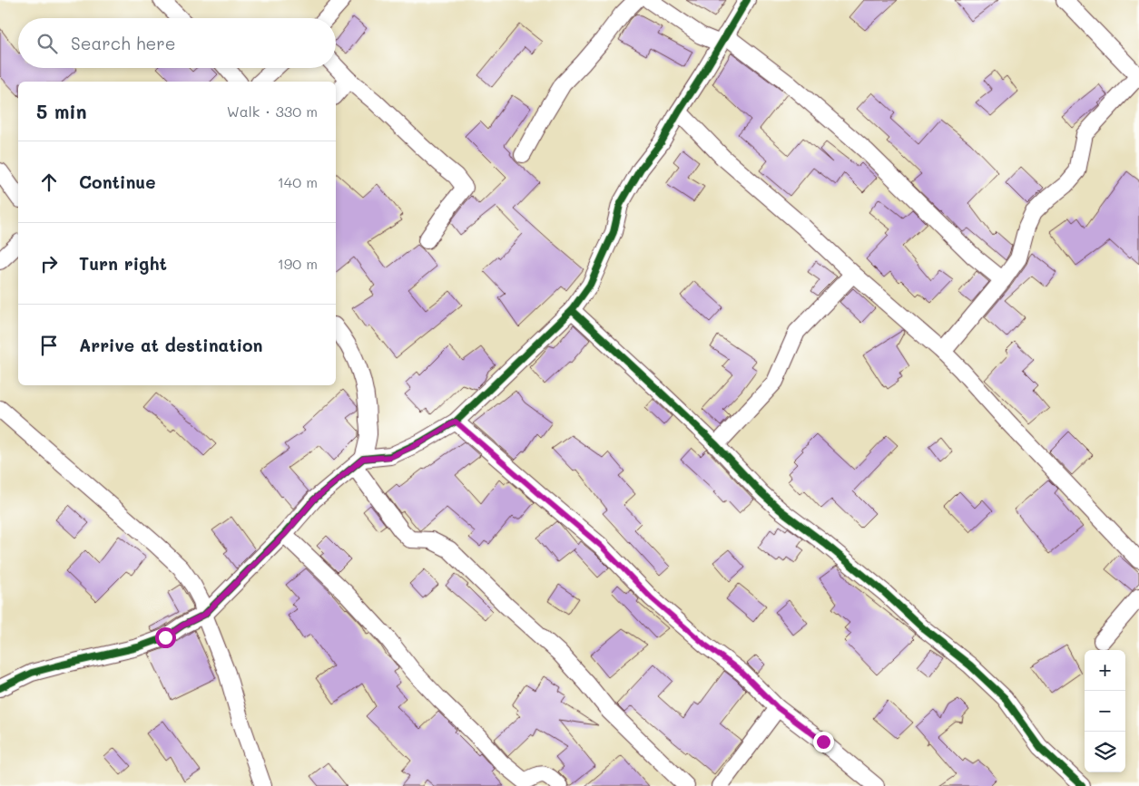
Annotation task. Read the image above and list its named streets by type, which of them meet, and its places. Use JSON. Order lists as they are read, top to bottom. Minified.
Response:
{"page":{"search":"Search here","heading":["5 min","Walk · 330 m"],"list":[["Continue","140 m"],["Turn right","190 m"],"Arrive at destination"],"map_buttons":["+","−"]}}
